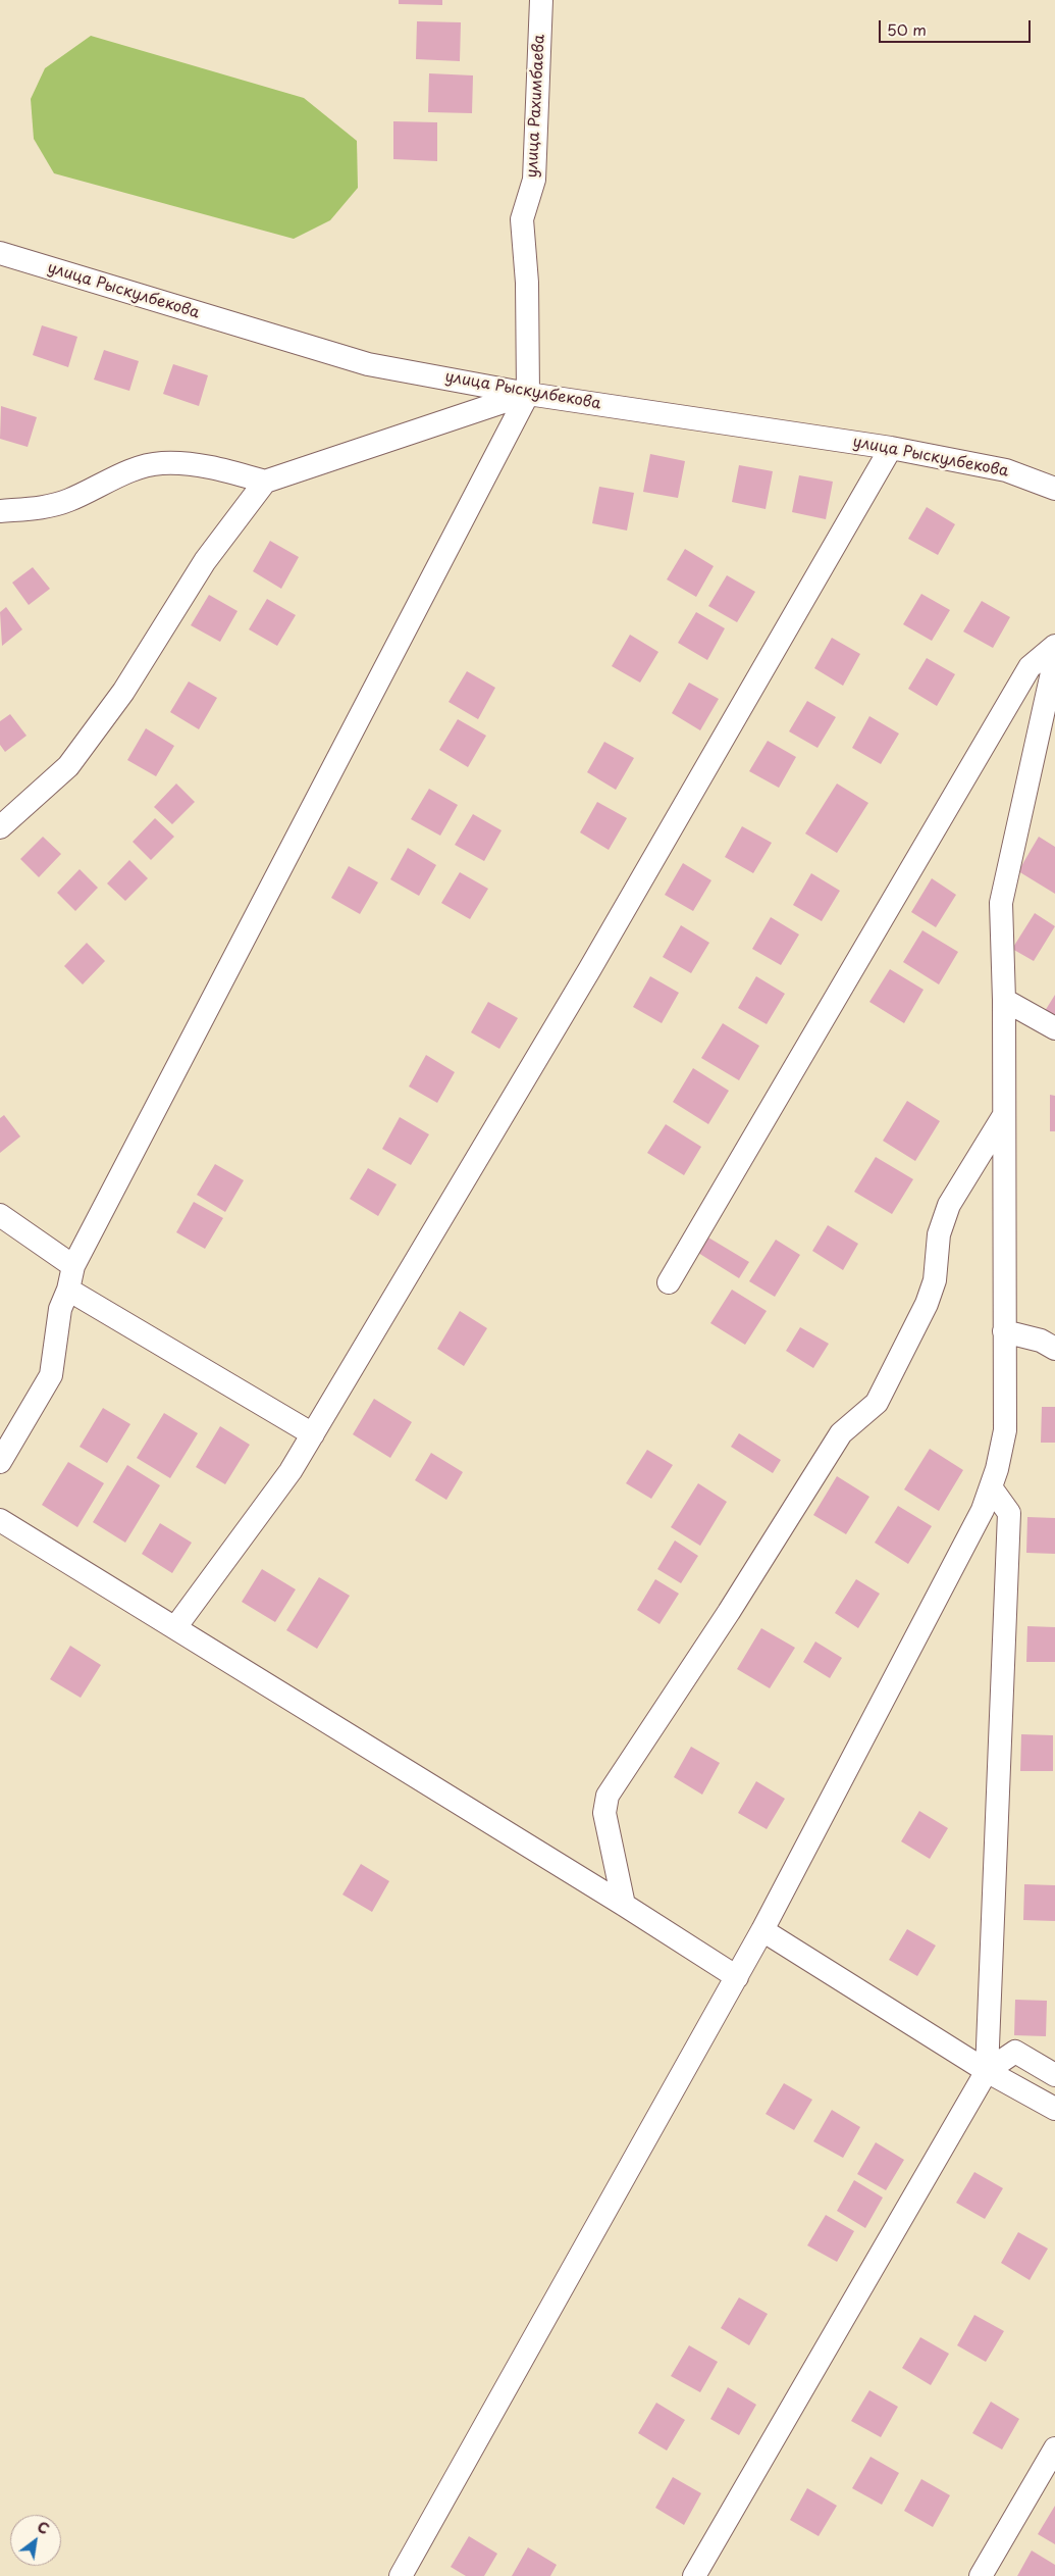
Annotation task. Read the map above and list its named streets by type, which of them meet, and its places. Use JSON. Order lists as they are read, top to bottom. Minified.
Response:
{"streets":{"street":["улица Рахимбаева","улица Рыскулбекова"]},"crossings":[["улица Рахимбаева","улица Рыскулбекова"]],"scale_bar":"50 m","north":"top right"}
